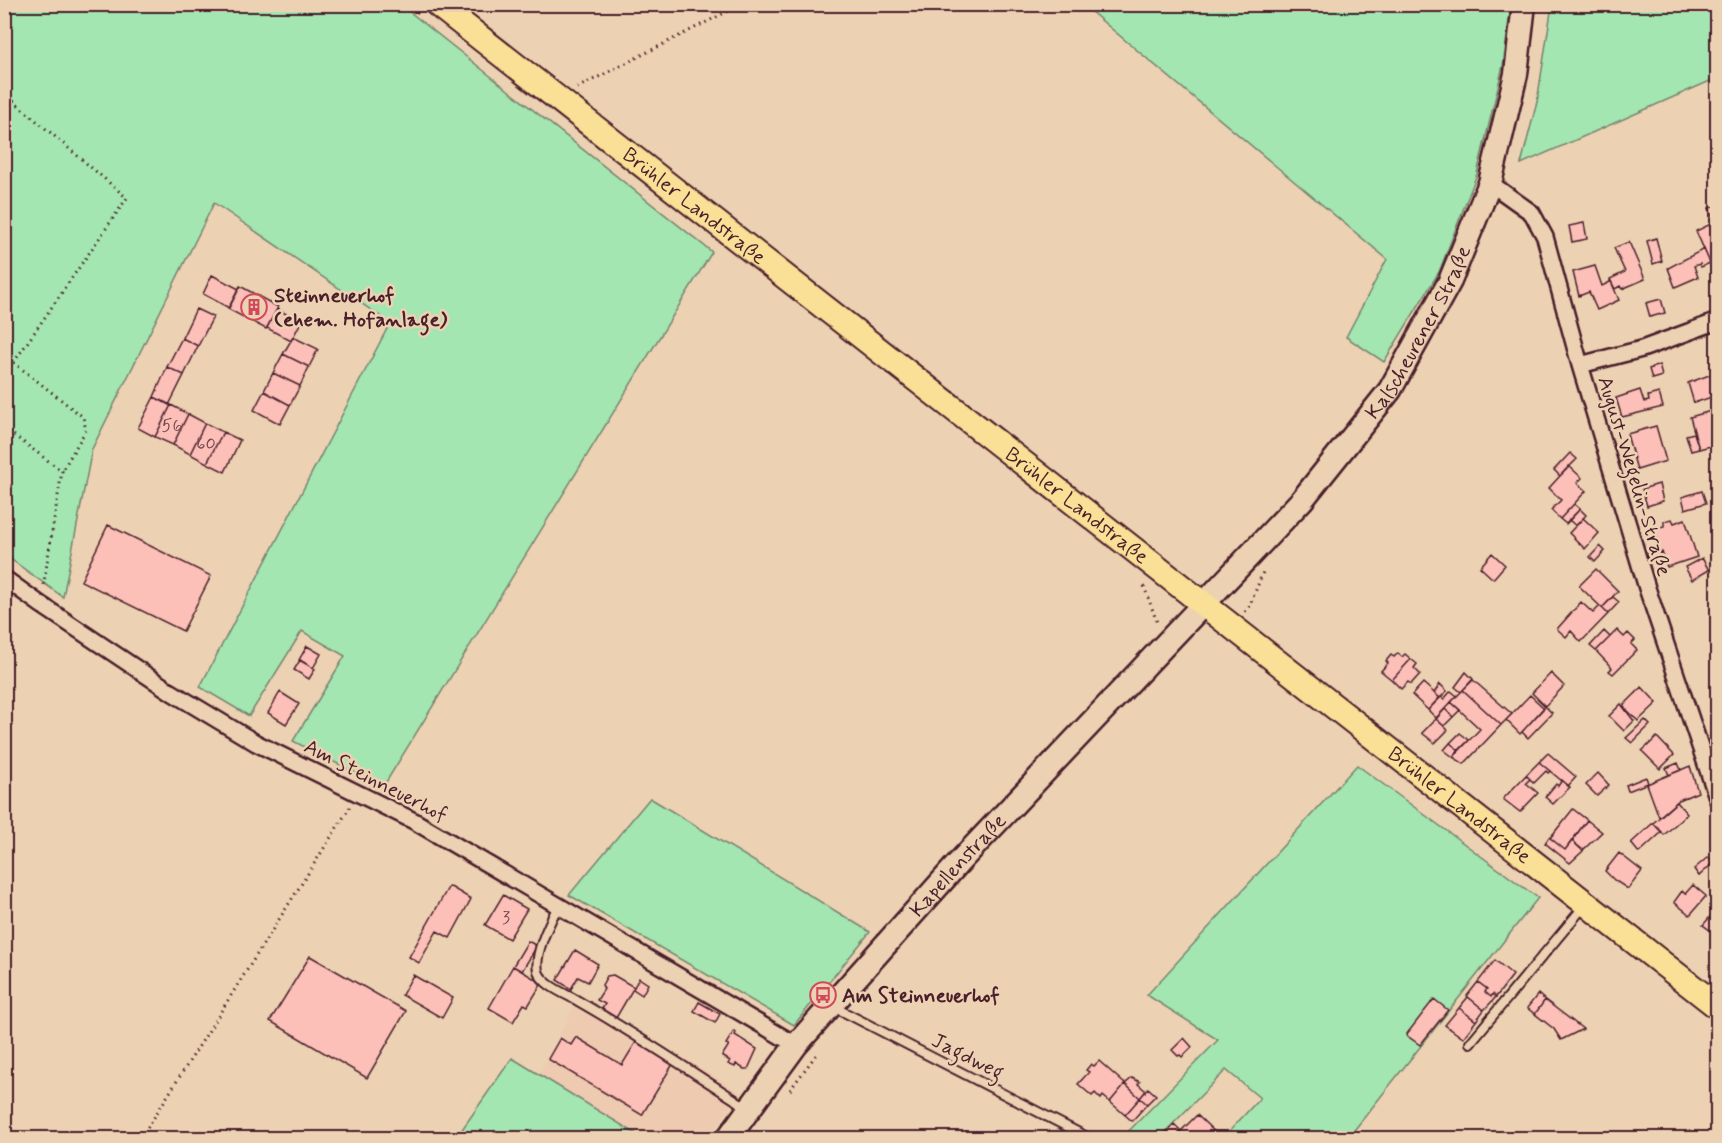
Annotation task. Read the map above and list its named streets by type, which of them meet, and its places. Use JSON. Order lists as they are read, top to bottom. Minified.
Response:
{"streets":{"main road":["Brühler Landstraße","Kalscheurener Straße","Kapellenstraße"],"street":["August-Wegelin-Straße","Am Steinneuerhof"],"lane":["Jagdweg"]},"crossings":[["Brühler Landstraße","Kalscheurener Straße"],["Brühler Landstraße","Kapellenstraße"],["Kalscheurener Straße","August-Wegelin-Straße"],["Kalscheurener Straße","Kapellenstraße"],["Am Steinneuerhof","Kapellenstraße"],["Kapellenstraße","Jagdweg"]],"places":{"building":["Steinneuerhof (ehem. Hofanlage)"],"bus stop":["Am Steinneuerhof"]},"house_numbers":["56","60","3"]}
